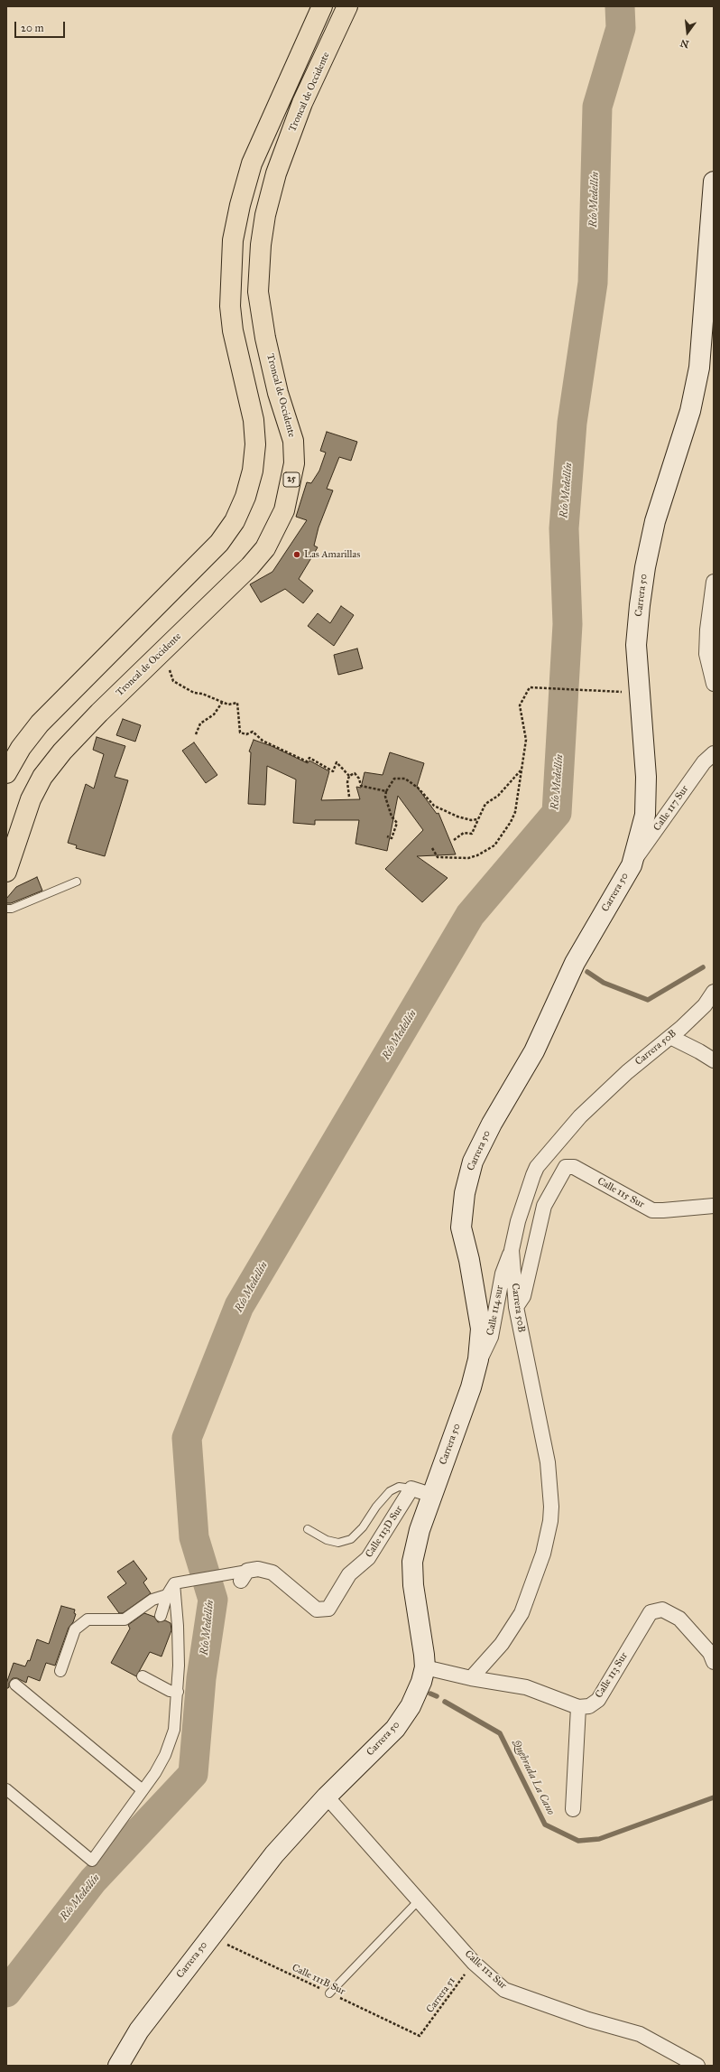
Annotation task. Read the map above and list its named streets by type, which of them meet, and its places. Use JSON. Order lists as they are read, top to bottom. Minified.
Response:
{"streets":{"highway":["Troncal de Occidente","25"],"main road":["Carrera 50"],"street":["Calle 117 Sur","Carrera 50B","Calle 115 Sur","Calle 114 sur","Calle 113D Sur","Calle 113 Sur","Calle 112 Sur"],"path":["Calle 111B Sur","Carrera 51"]},"crossings":[["Carrera 50","Calle 117 Sur"],["Carrera 50","Calle 114 sur"],["Carrera 50","Calle 112 Sur"],["Carrera 50","Calle 111B Sur"],["Carrera 50B","Calle 115 Sur"],["Carrera 50B","Calle 114 sur"],["Calle 112 Sur","Carrera 51"],["Calle 111B Sur","Carrera 51"]],"water":["Río Medellín","Quebrada La Cano"],"places":["Las Amarillas"],"scale_bar":"20 m","north":"bottom"}
